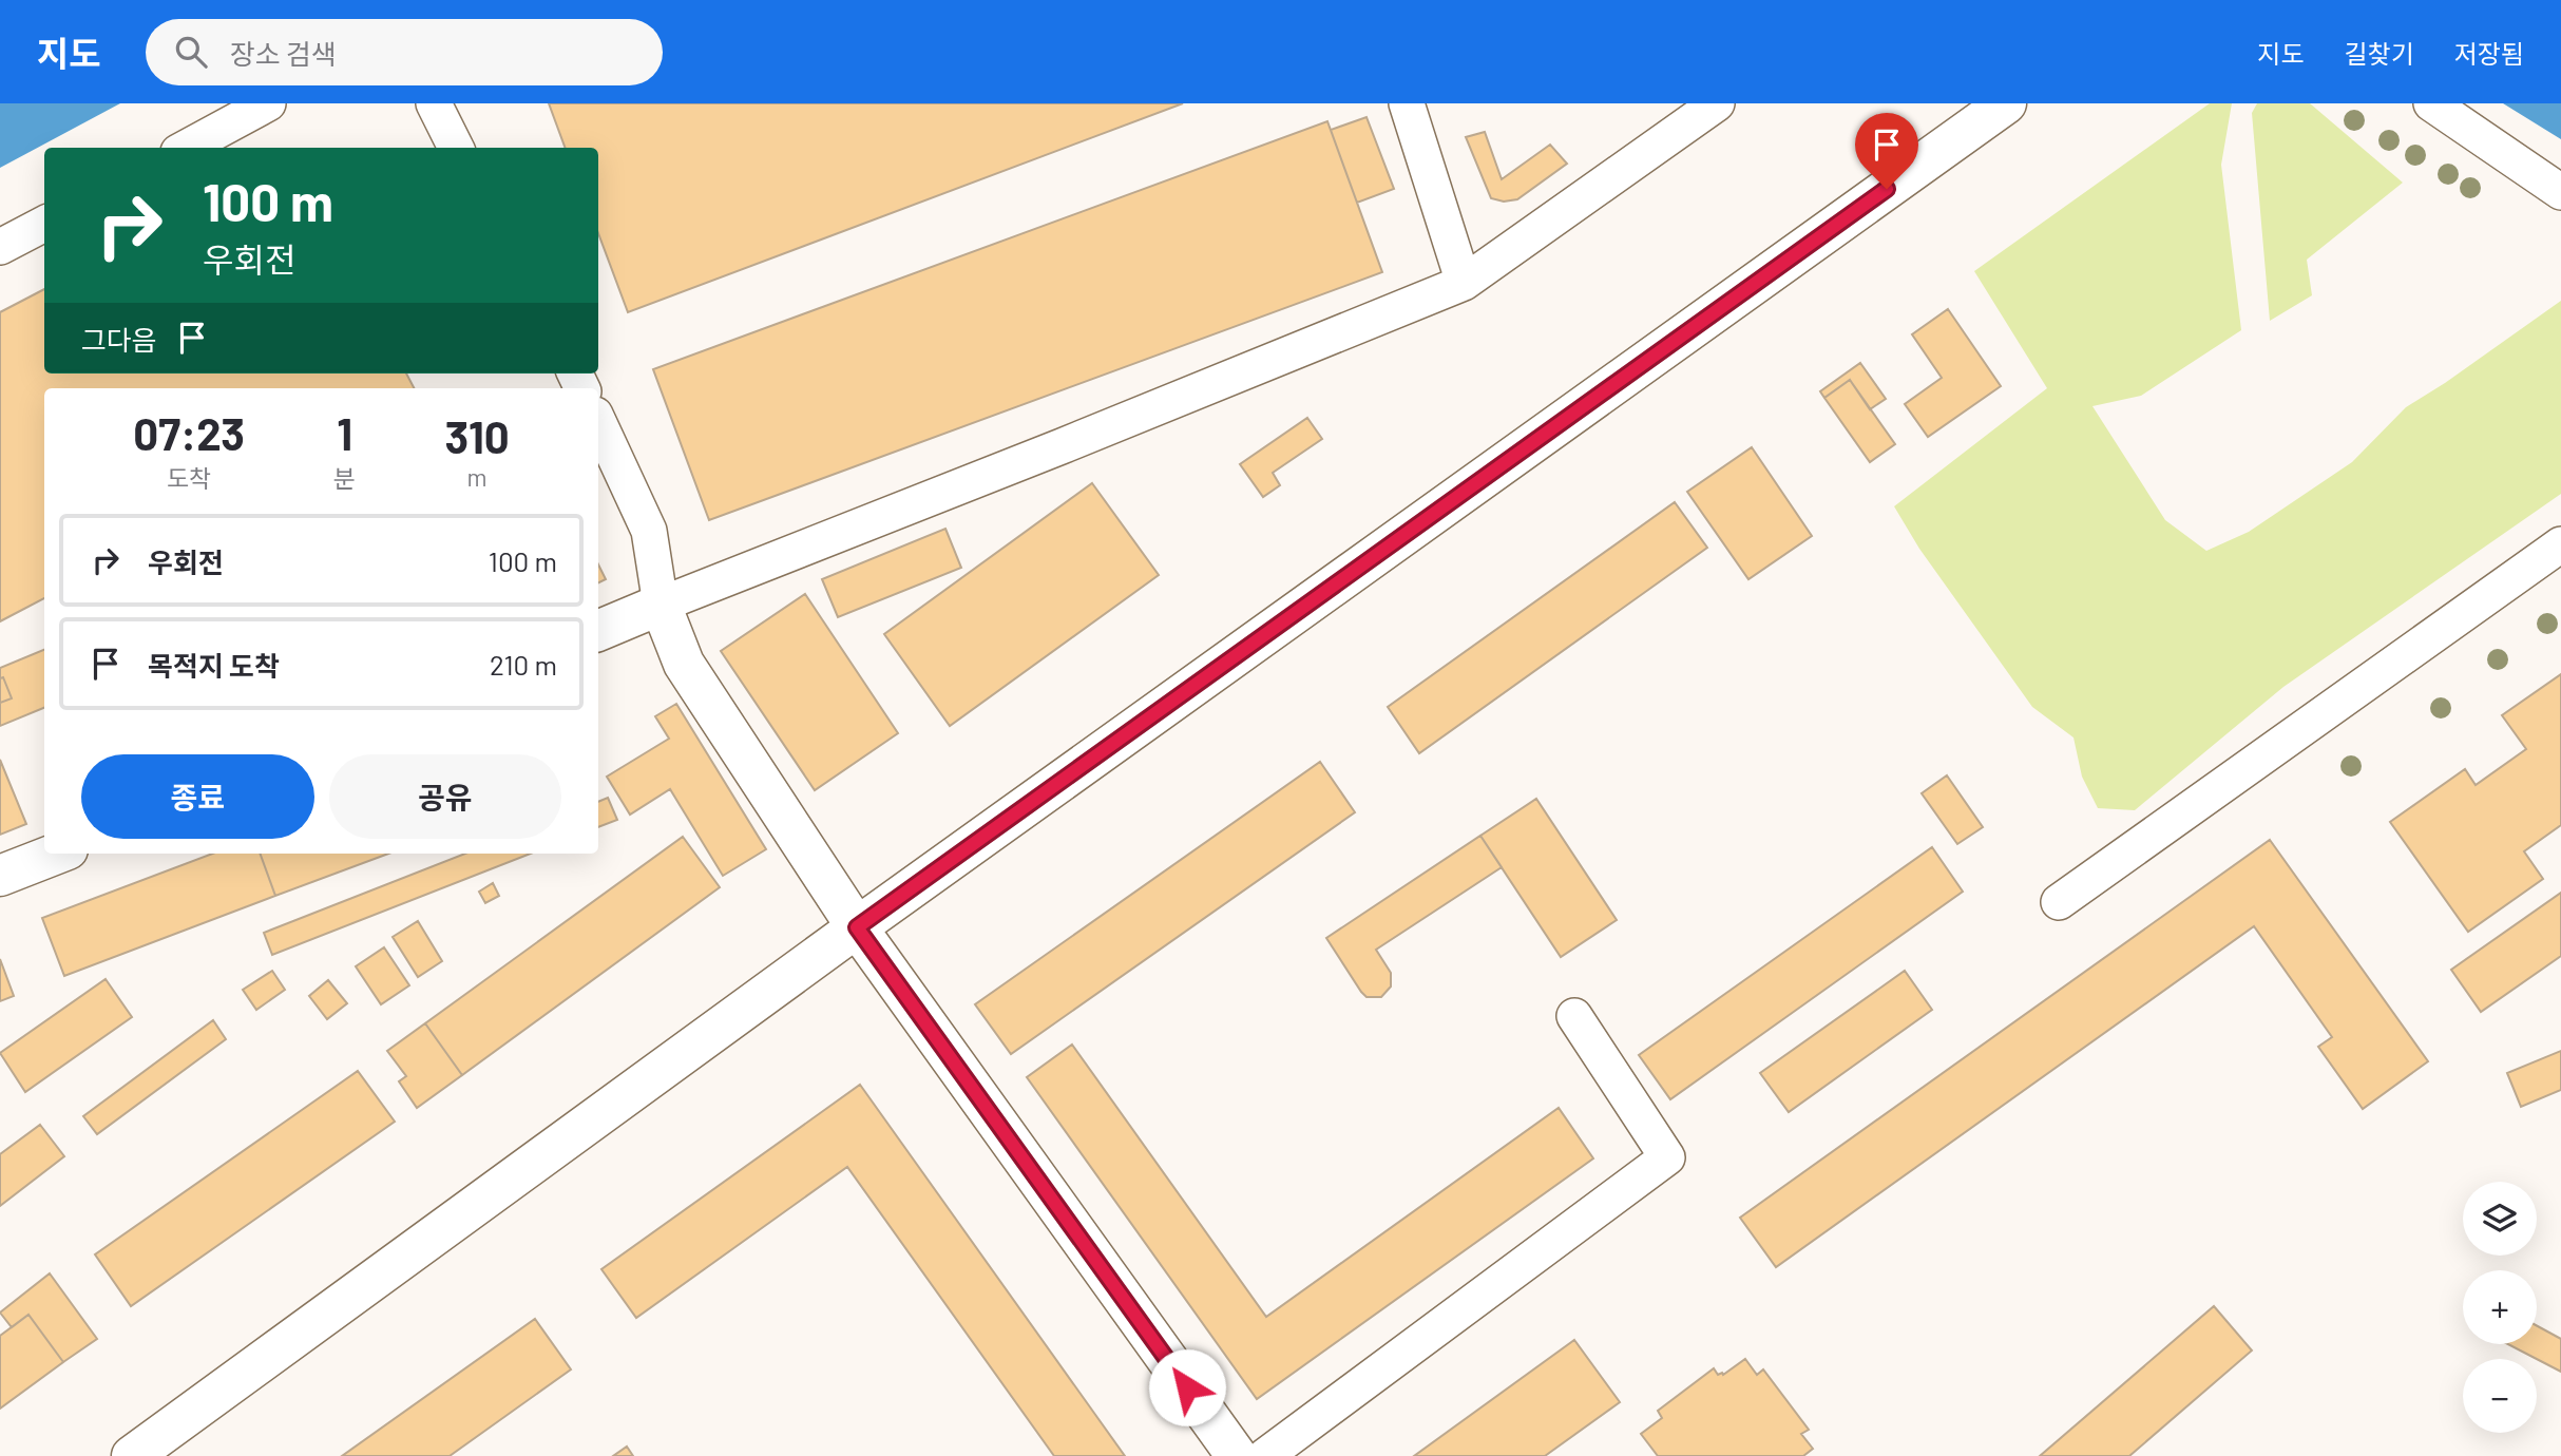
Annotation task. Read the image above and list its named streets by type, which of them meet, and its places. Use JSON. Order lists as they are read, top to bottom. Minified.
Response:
{"page":{"header":"지도","search":"장소 검색","nav":["지도","길찾기","저장됨"],"turn":["100 m","우회전"],"then":"그다음","eta":["07:23","도착","1","분","310","m"],"list":[{"name":"우회전","value":"100 m"},{"name":"목적지 도착","value":"210 m"}],"buttons":["종료","공유"],"map_buttons":["+","−"]}}
